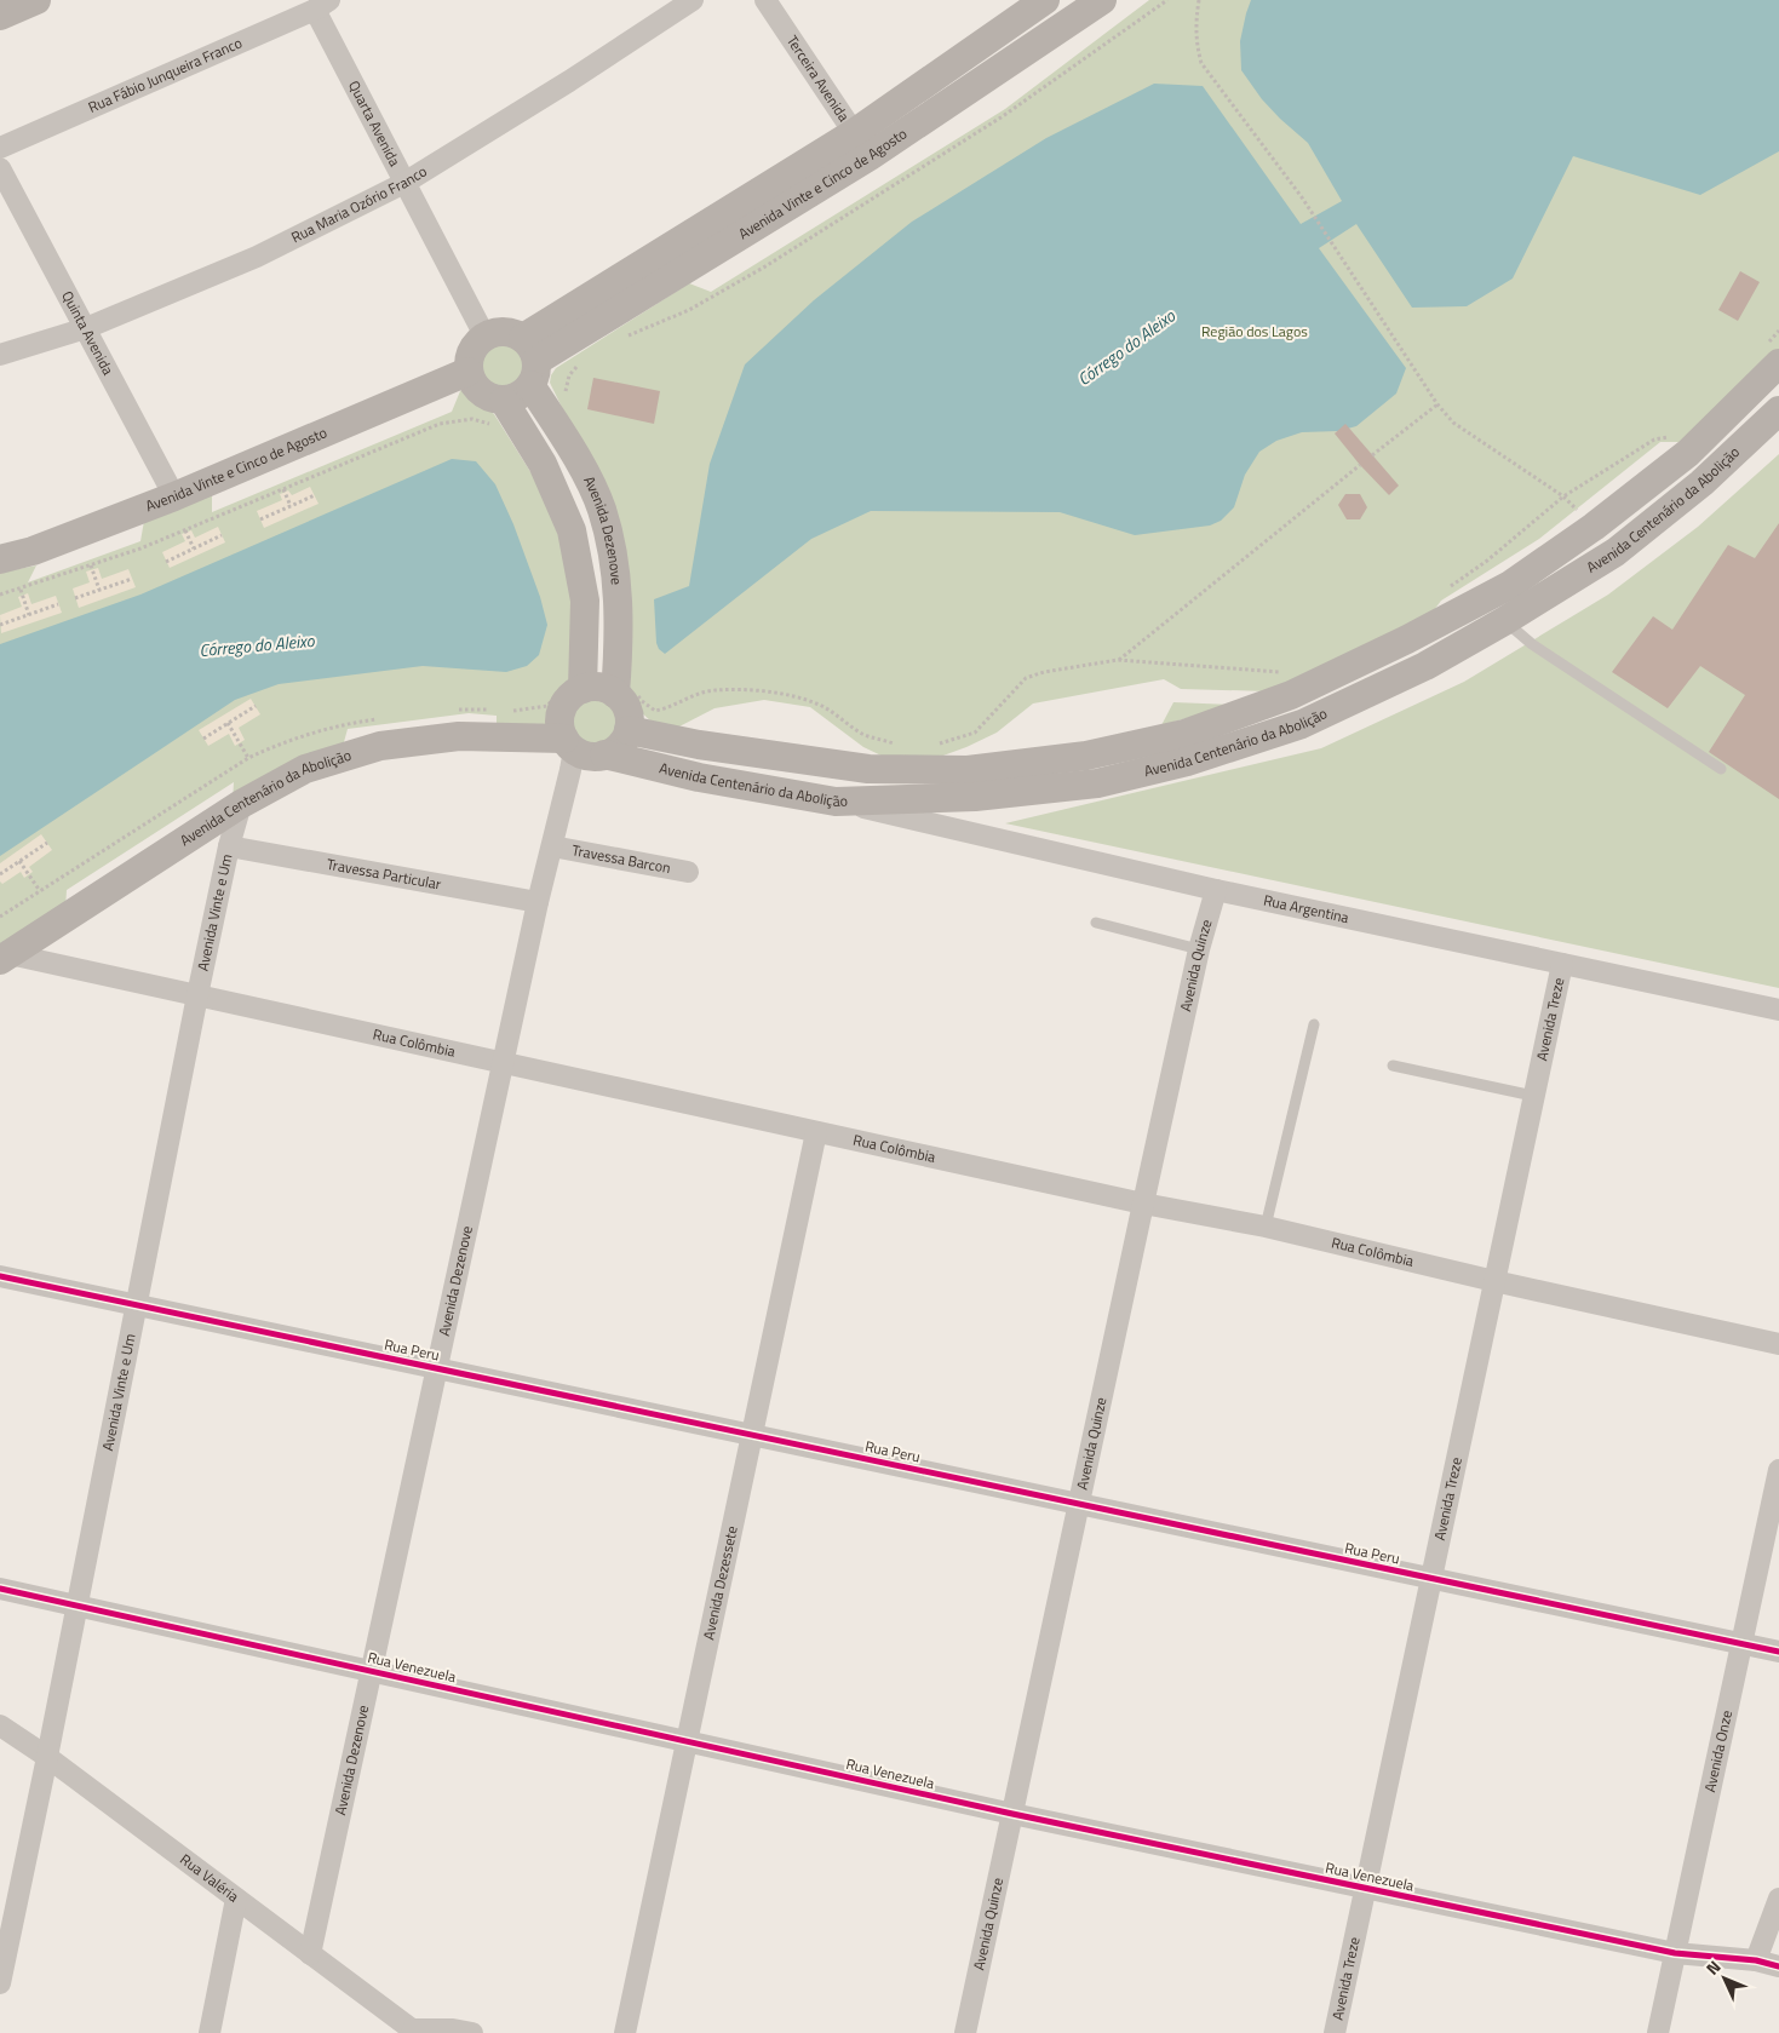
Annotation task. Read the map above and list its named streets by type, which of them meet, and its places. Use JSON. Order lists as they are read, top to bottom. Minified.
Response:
{"streets":{"street":["Rua Fábio Junqueira Franco","Terceira Avenida","Quarta Avenida","Avenida Vinte e Cinco de Agosto","Rua Maria Ozório Franco","Quinta Avenida","Avenida Centenário da Abolição","Avenida Dezenove","Travessa Barcon","Travessa Particular","Rua Argentina","Avenida Vinte e Um","Avenida Quinze","Avenida Treze","Rua Colômbia","Rua Peru","Avenida Dezessete","Rua Venezuela","Avenida Onze","Rua Valéria"]},"crossings":[["Rua Fábio Junqueira Franco","Quarta Avenida"],["Terceira Avenida","Avenida Vinte e Cinco de Agosto"],["Quarta Avenida","Avenida Vinte e Cinco de Agosto"],["Quarta Avenida","Rua Maria Ozório Franco"],["Quarta Avenida","Avenida Dezenove"],["Avenida Vinte e Cinco de Agosto","Quinta Avenida"],["Avenida Vinte e Cinco de Agosto","Avenida Dezenove"],["Rua Maria Ozório Franco","Quinta Avenida"],["Avenida Centenário da Abolição","Avenida Dezenove"],["Avenida Centenário da Abolição","Rua Argentina"],["Avenida Centenário da Abolição","Avenida Vinte e Um"],["Avenida Centenário da Abolição","Rua Colômbia"],["Avenida Dezenove","Travessa Barcon"],["Avenida Dezenove","Travessa Particular"],["Avenida Dezenove","Rua Colômbia"],["Avenida Dezenove","Rua Peru"],["Avenida Dezenove","Rua Venezuela"],["Avenida Dezenove","Rua Valéria"],["Travessa Particular","Avenida Vinte e Um"],["Rua Argentina","Avenida Quinze"],["Rua Argentina","Avenida Treze"],["Avenida Vinte e Um","Rua Colômbia"],["Avenida Vinte e Um","Rua Peru"],["Avenida Vinte e Um","Rua Venezuela"],["Avenida Vinte e Um","Rua Valéria"],["Avenida Quinze","Rua Colômbia"],["Avenida Quinze","Rua Peru"],["Avenida Quinze","Rua Venezuela"],["Avenida Treze","Rua Colômbia"],["Avenida Treze","Rua Peru"],["Avenida Treze","Rua Venezuela"],["Rua Colômbia","Avenida Dezessete"],["Rua Peru","Avenida Dezessete"],["Rua Peru","Avenida Onze"],["Avenida Dezessete","Rua Venezuela"],["Rua Venezuela","Avenida Onze"]],"water":["Córrego do Aleixo"],"parks":["Região dos Lagos"],"north":"top left"}
